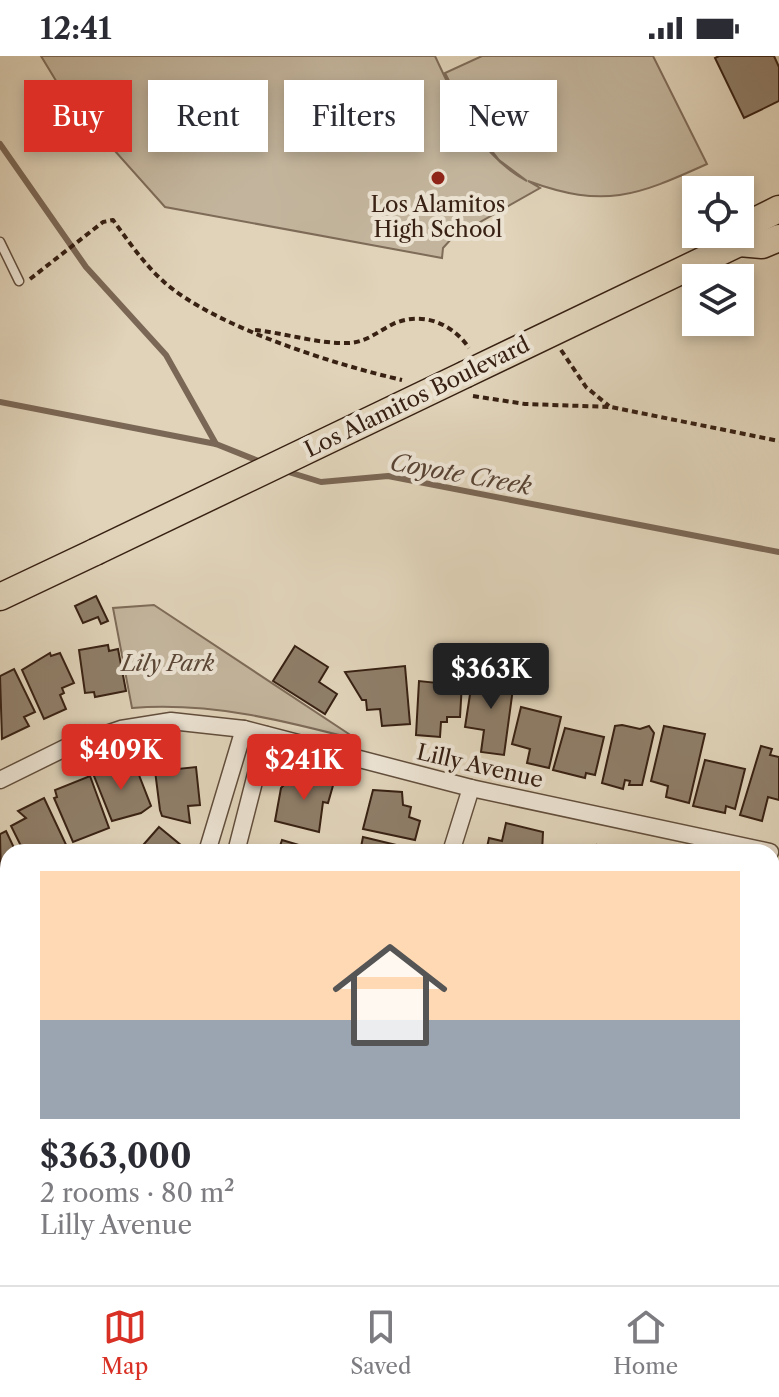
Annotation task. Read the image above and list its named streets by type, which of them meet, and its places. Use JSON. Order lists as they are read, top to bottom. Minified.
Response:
{"streets":{"main road":["Los Alamitos Boulevard"],"street":["Lilly Avenue"]},"water":["Coyote Creek"],"parks":["Lily Park"],"places":["Los Alamitos High School"],"page":{"status":"12:41","chip":["Buy","Rent","Filters","New"],"price":["$363K","$409K","$241K"],"list":[{"name":"$363,000","note":"2 rooms · 80 m² · Lilly Avenue"}],"tabs":["Map","Saved","Home"]}}
